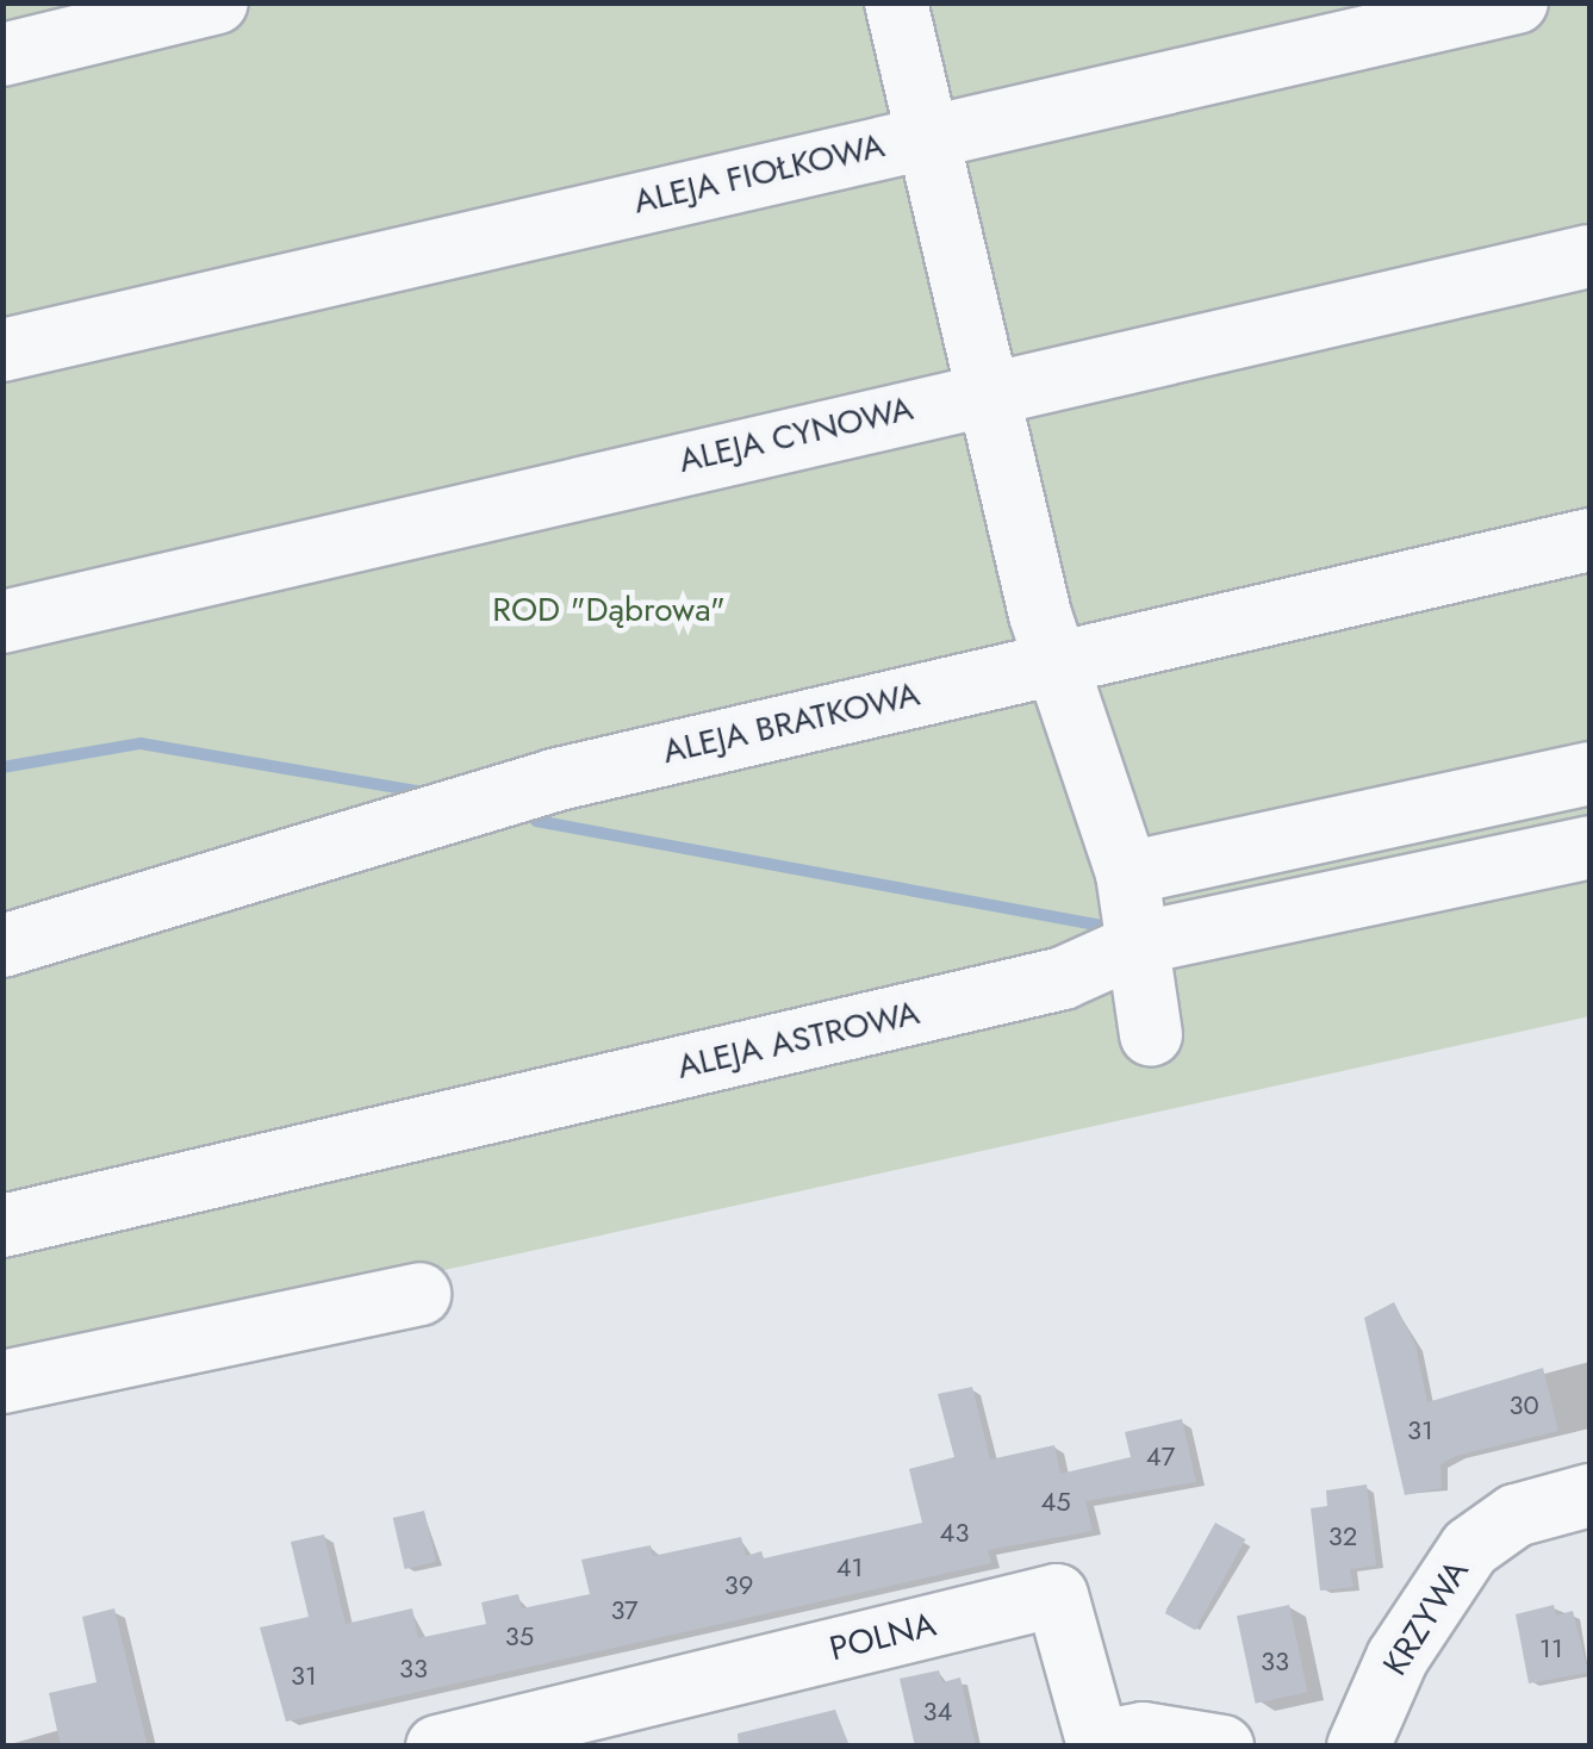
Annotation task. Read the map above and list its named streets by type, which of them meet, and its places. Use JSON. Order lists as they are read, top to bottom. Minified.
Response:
{"streets":{"street":["ALEJA FIOŁKOWA","ALEJA CYNOWA","ALEJA BRATKOWA","ALEJA ASTROWA","KRZYWA","POLNA"]},"parks":["ROD \"Dąbrowa\""],"house_numbers":["30","31","47","45","43","32","41","39","37","35","11","33","33","31","34"]}
